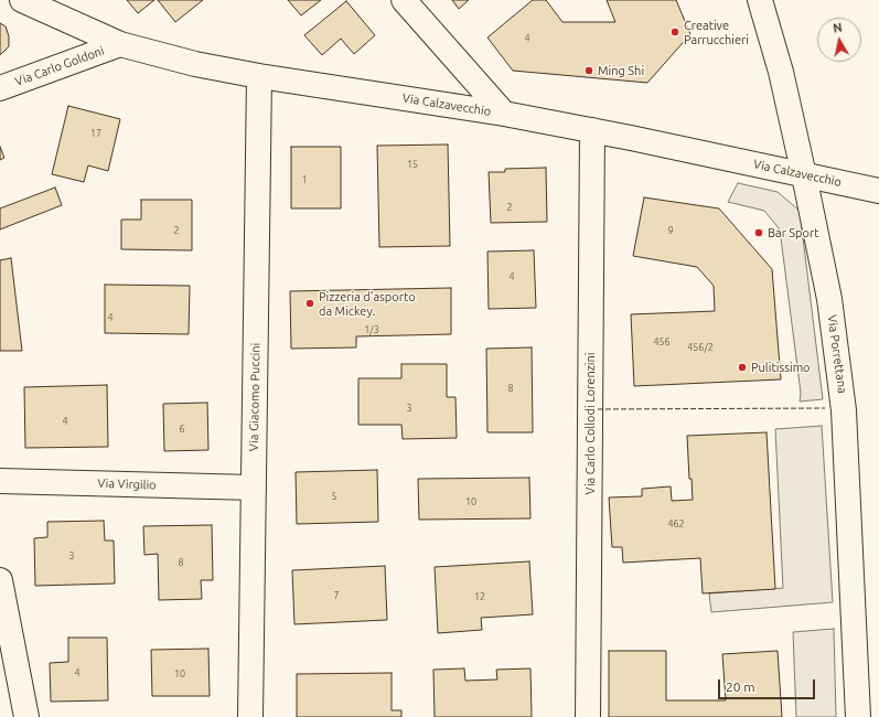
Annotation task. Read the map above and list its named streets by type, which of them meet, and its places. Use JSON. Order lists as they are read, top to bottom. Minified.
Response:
{"streets":{"street":["Via Carlo Goldoni","Via Calzavecchio","Via Porrettana","Via Giacomo Puccini","Via Carlo Collodi Lorenzini","Via Virgilio"]},"crossings":[["Via Carlo Goldoni","Via Calzavecchio"],["Via Calzavecchio","Via Porrettana"],["Via Calzavecchio","Via Giacomo Puccini"],["Via Calzavecchio","Via Carlo Collodi Lorenzini"],["Via Giacomo Puccini","Via Virgilio"]],"places":["Creative Parrucchieri","Ming Shi","Bar Sport","Pizzeria d'asporto da Mickey.","Pulitissimo"],"house_numbers":["4","17","15","1","2","2","9","4","4","1/3","456","456/2","8","3","4","6","5","10","462","3","8","7","12","4","10"],"scale_bar":"20 m","north":"top"}
